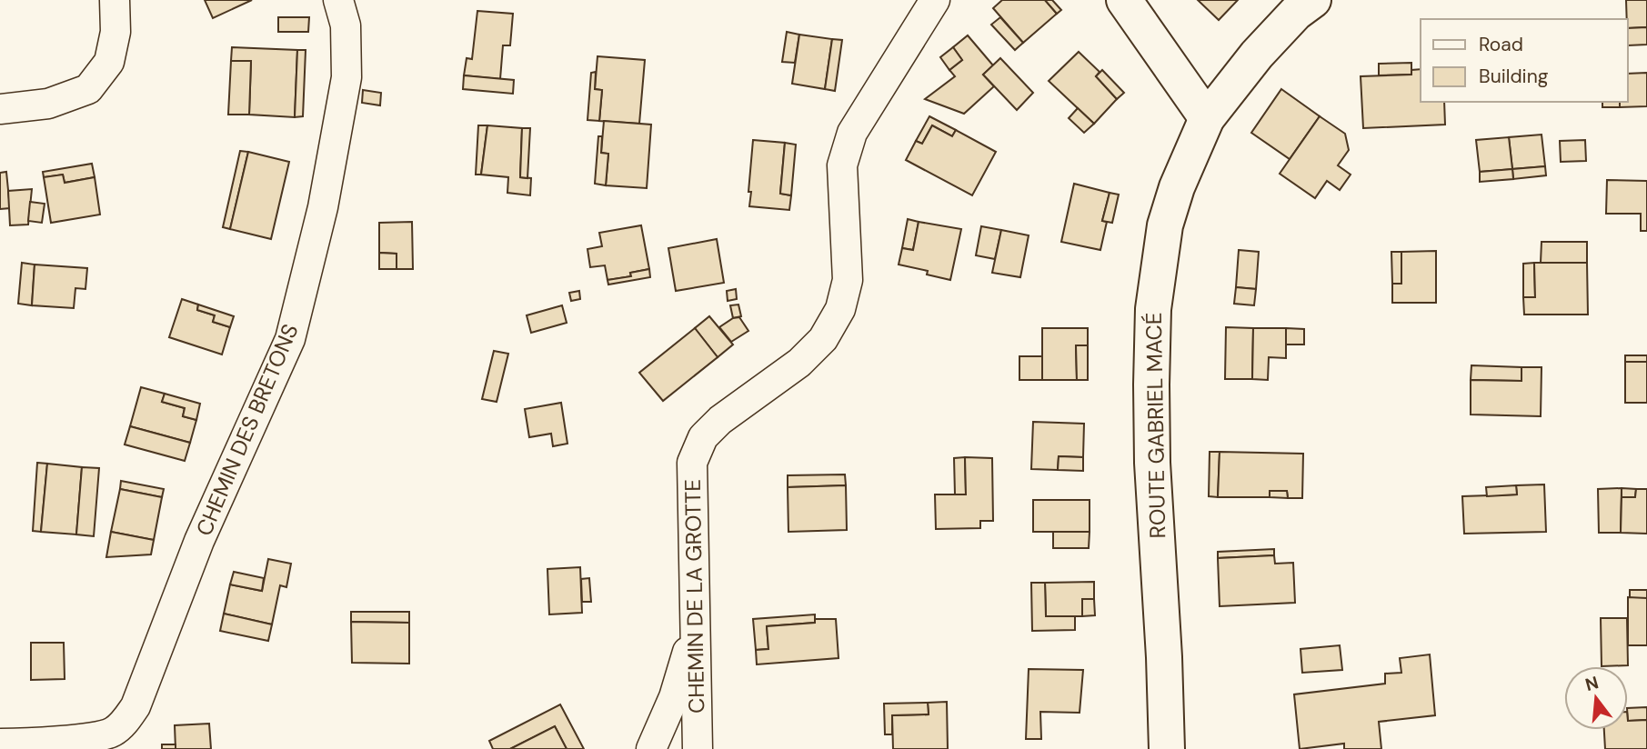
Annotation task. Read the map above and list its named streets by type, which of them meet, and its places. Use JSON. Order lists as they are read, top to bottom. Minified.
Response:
{"streets":{"main road":["ROUTE GABRIEL MACÉ"],"street":["CHEMIN DES BRETONS","CHEMIN DE LA GROTTE"]},"legend":["Road","Building"],"north":"top"}
